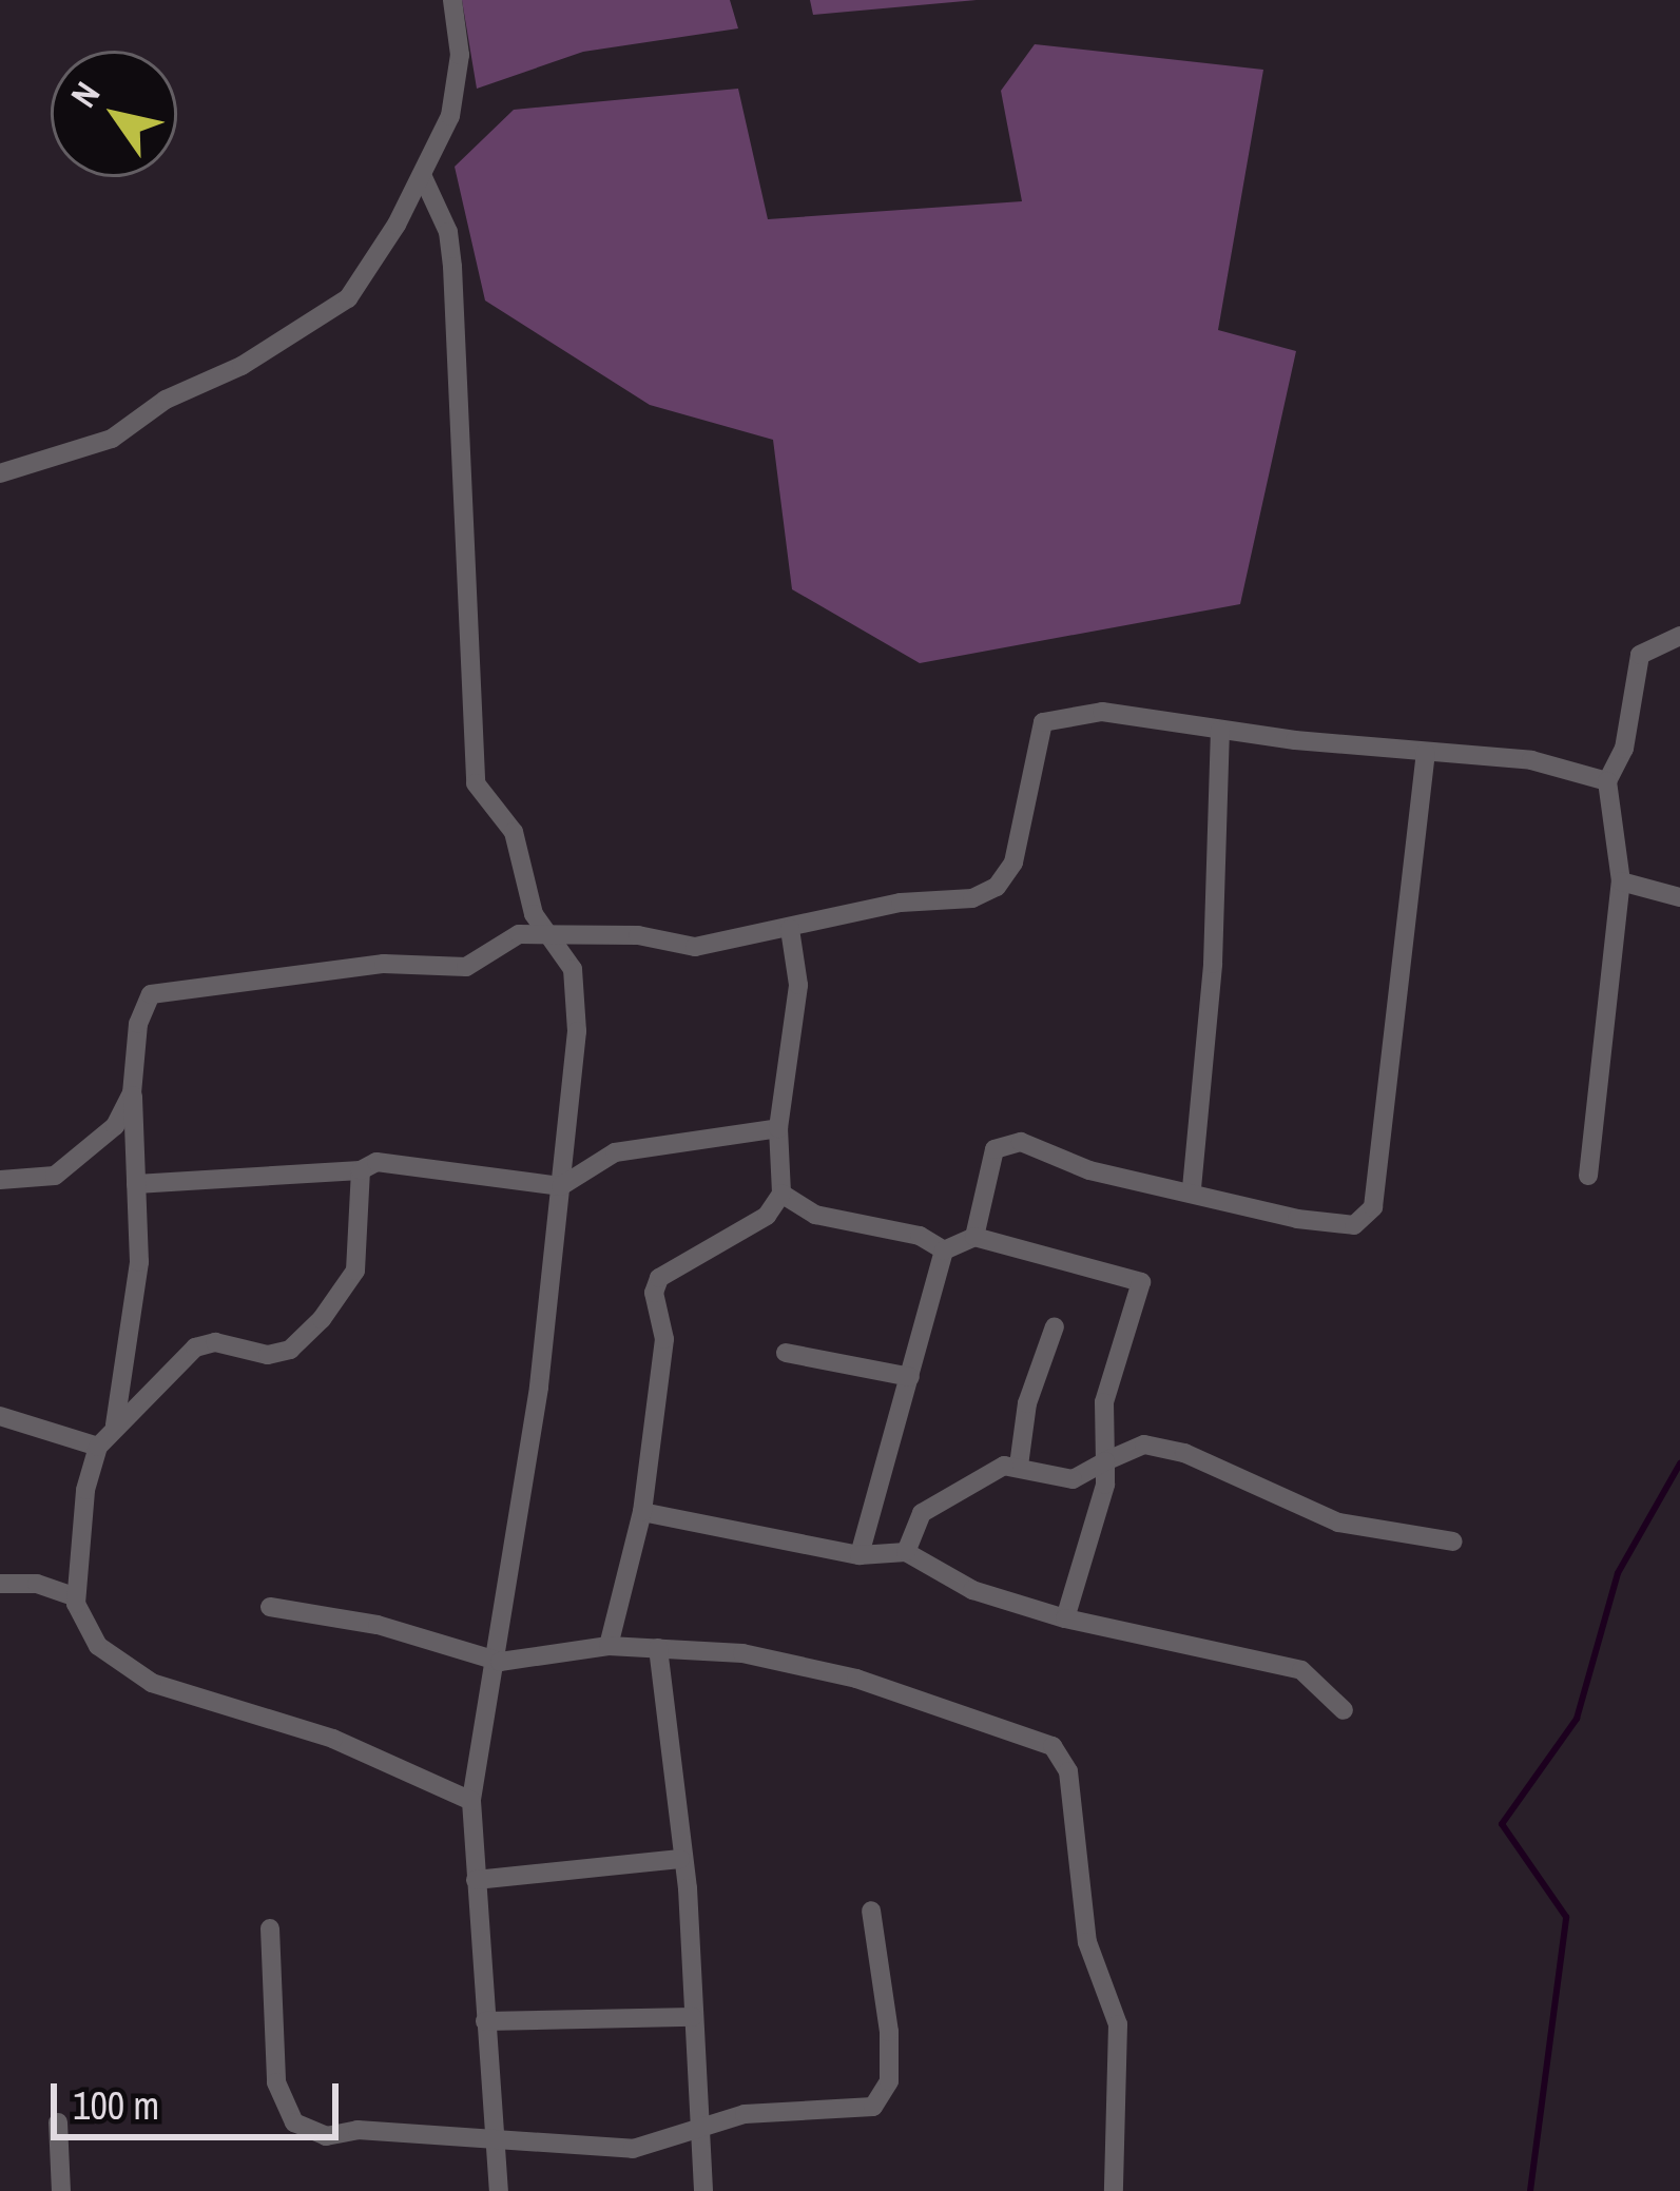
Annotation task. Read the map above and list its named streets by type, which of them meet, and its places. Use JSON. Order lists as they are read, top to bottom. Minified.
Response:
{"scale_bar":"100 m","north":"top left"}
